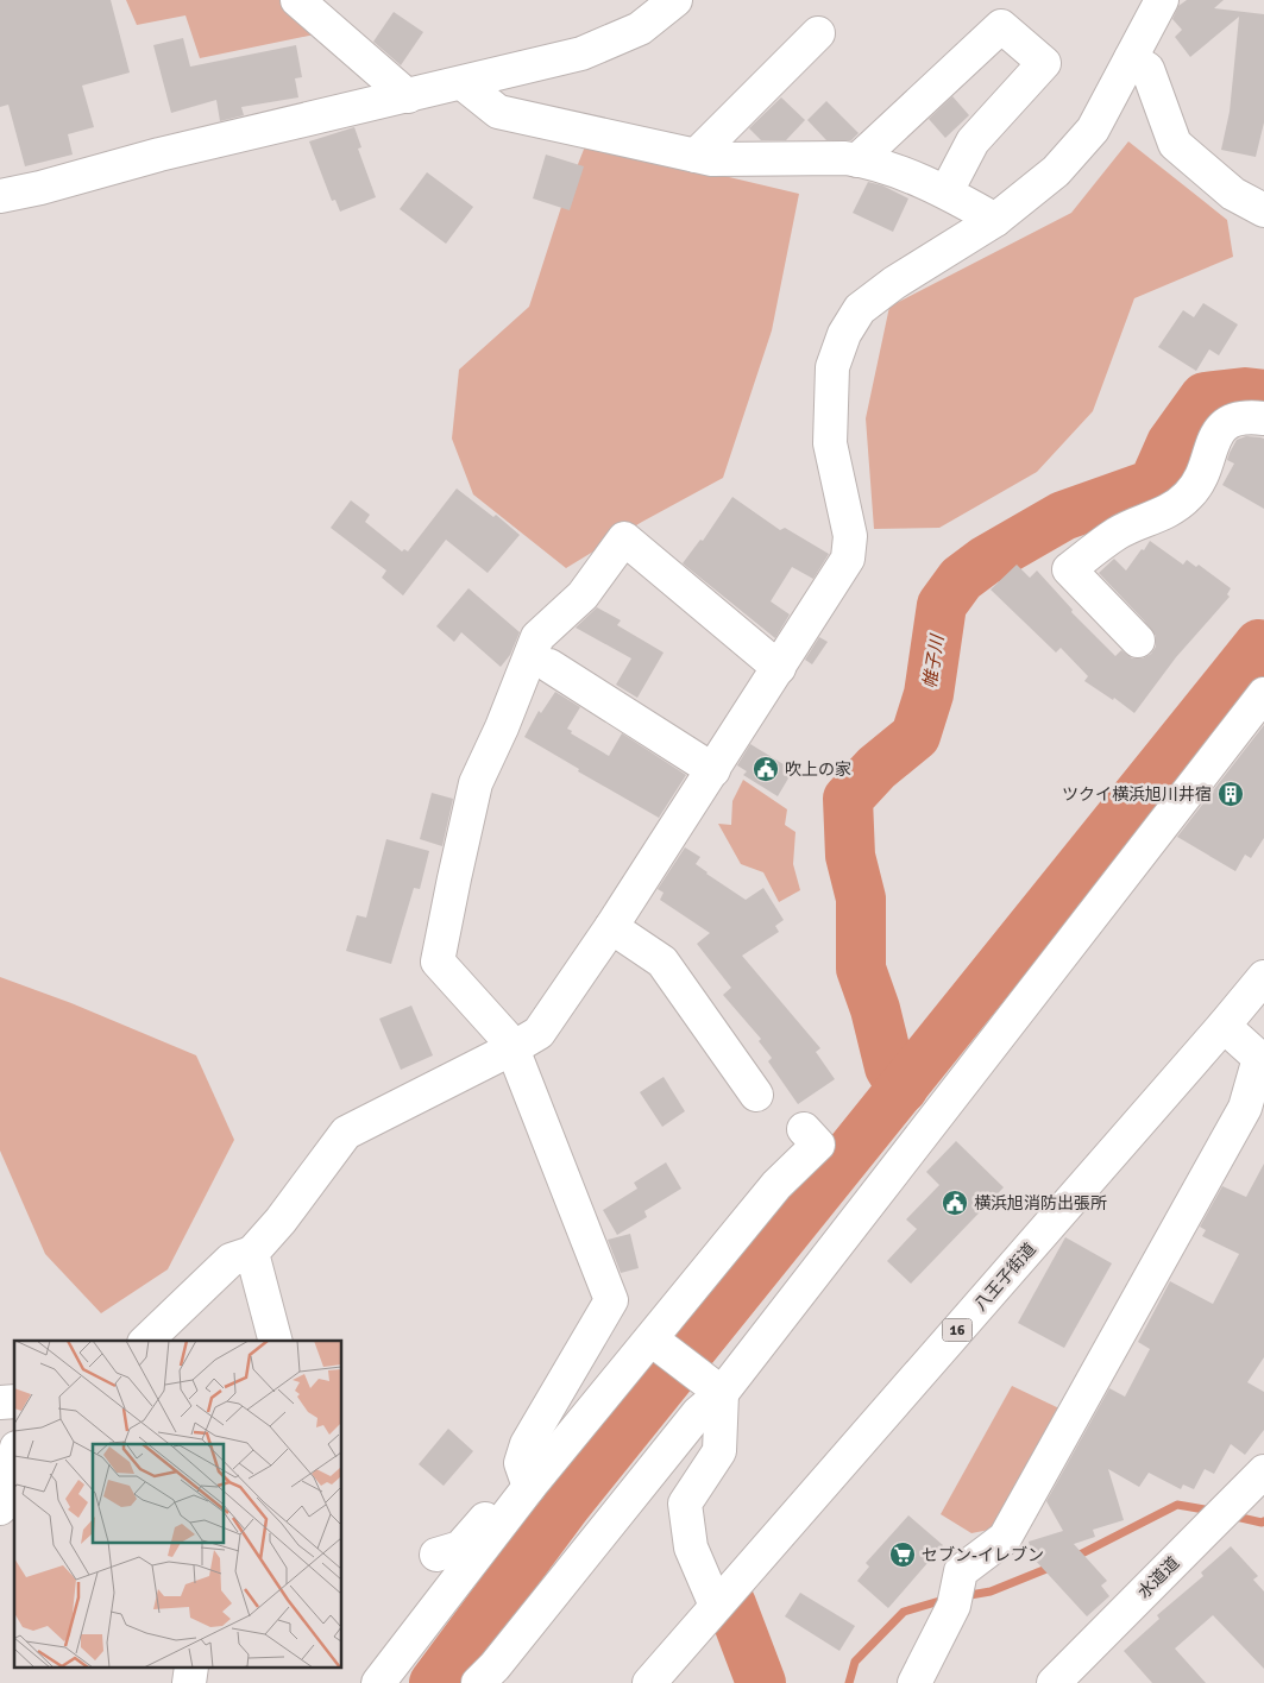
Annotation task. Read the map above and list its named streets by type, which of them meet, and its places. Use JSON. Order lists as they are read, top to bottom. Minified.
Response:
{"streets":{"main road":["八王子街道","16","水道道"]},"water":["帷子川"],"places":{"public building":["吹上の家","横浜旭消防出張所"],"building":["ツクイ横浜旭川井宿"],"supermarket":["セブン-イレブン"]}}
